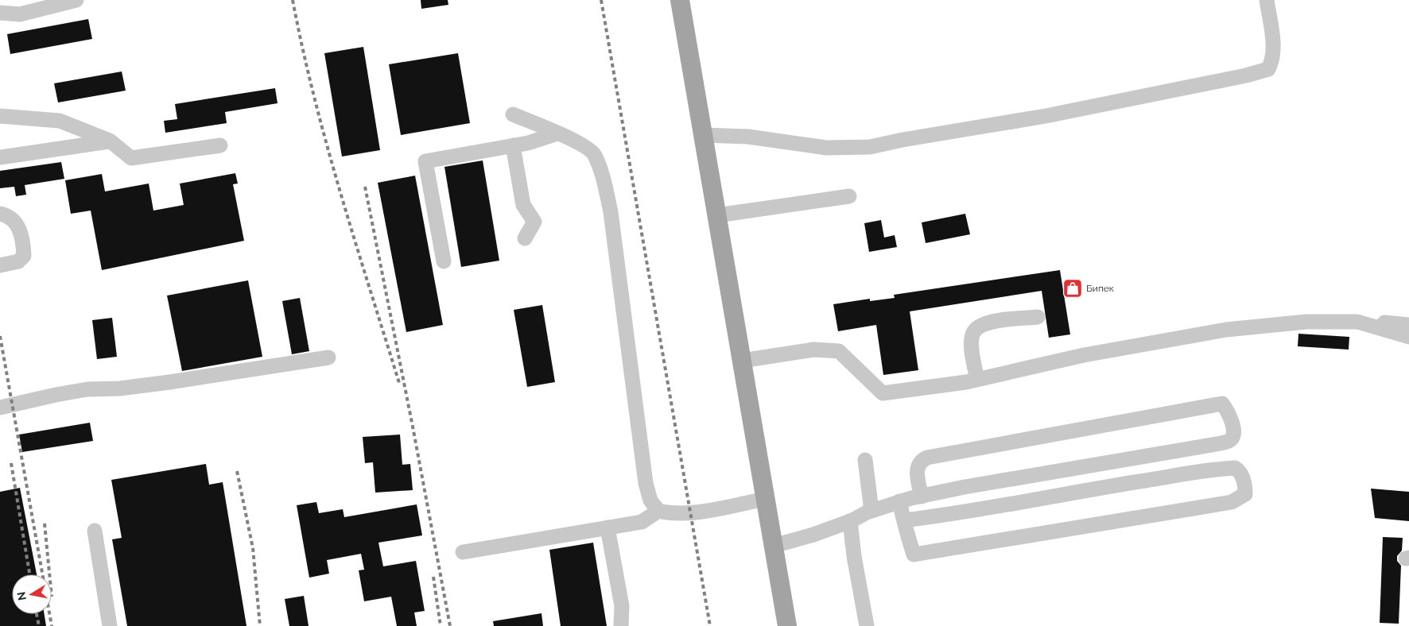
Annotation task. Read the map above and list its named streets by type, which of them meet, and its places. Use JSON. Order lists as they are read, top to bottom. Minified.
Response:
{"places":{"shop":["Бипек"]},"north":"left"}
